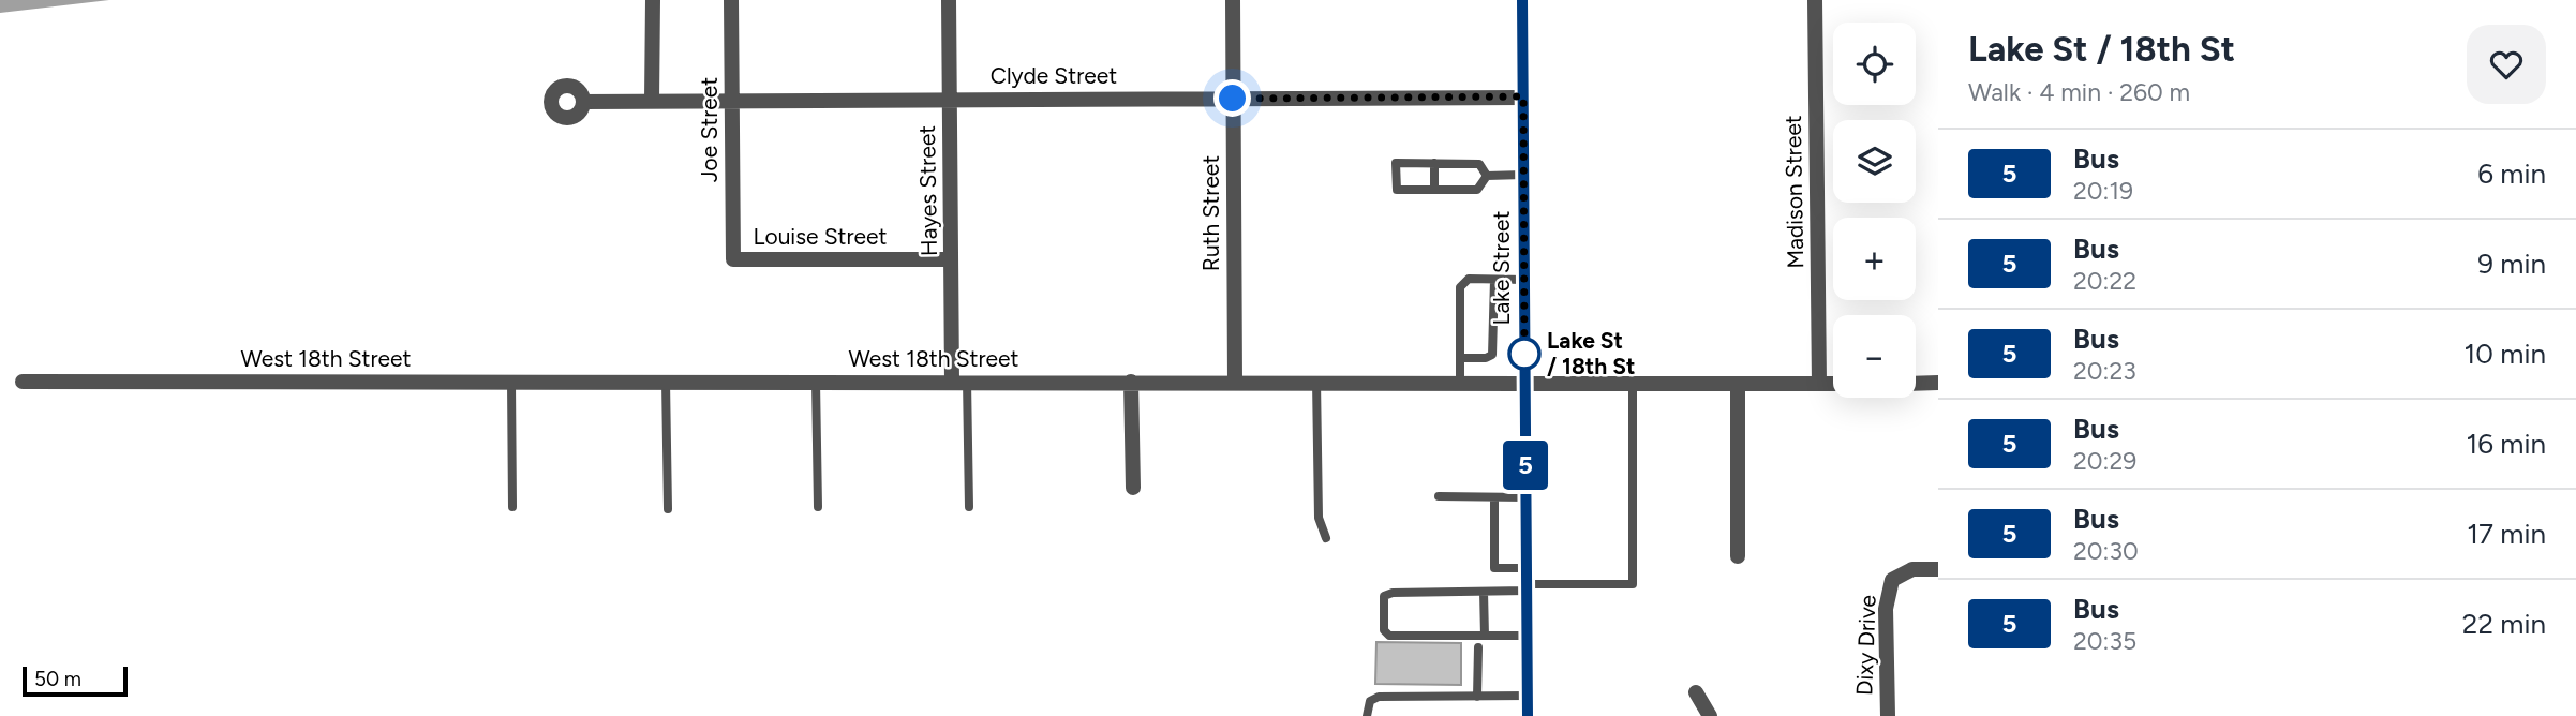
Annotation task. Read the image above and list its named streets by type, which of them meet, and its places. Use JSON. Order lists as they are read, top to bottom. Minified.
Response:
{"streets":{"street":["Clyde Street","Joe Street","Hayes Street","Madison Street","Ruth Street","Louise Street","Lake Street","West 18th Street","Dixy Drive"]},"crossings":[["Clyde Street","Joe Street"],["Clyde Street","Hayes Street"],["Clyde Street","Ruth Street"],["Clyde Street","Lake Street"],["Joe Street","Louise Street"],["Hayes Street","Louise Street"],["Hayes Street","West 18th Street"],["Madison Street","West 18th Street"],["Ruth Street","West 18th Street"],["Lake Street","West 18th Street"]],"places":["Lake St / 18th St"],"lines":["bus line 5"],"scale_bar":"50 m","page":{"on_map":"5","heading":["Lake St / 18th St","Walk · 4 min · 260 m"],"map_buttons":["+","−"],"list":[{"mark":"5","name":"Bus","note":"20:19","value":"6 min"},{"mark":"5","name":"Bus","note":"20:22","value":"9 min"},{"mark":"5","name":"Bus","note":"20:23","value":"10 min"},{"mark":"5","name":"Bus","note":"20:29","value":"16 min"},{"mark":"5","name":"Bus","note":"20:30","value":"17 min"},{"mark":"5","name":"Bus","note":"20:35","value":"22 min"}],"scale":"50 m"}}
